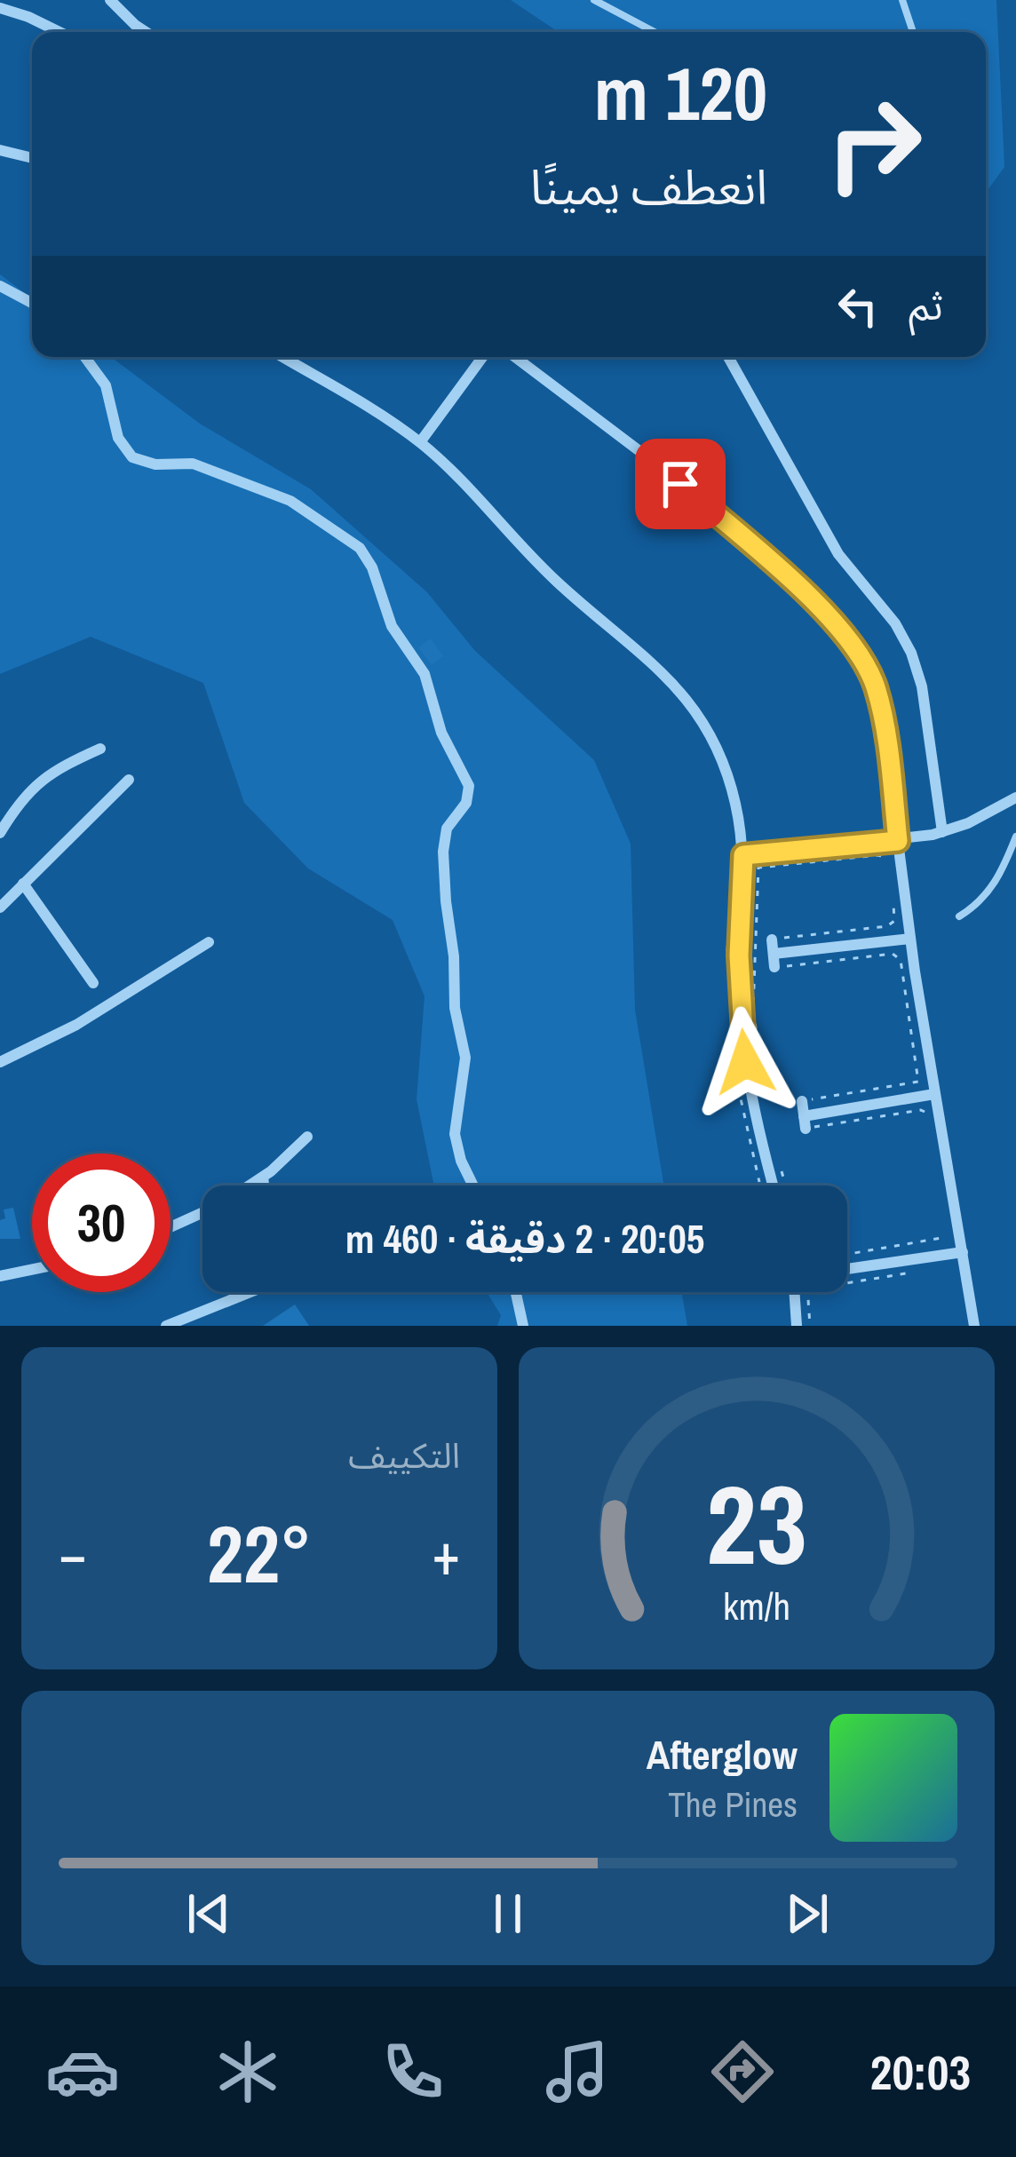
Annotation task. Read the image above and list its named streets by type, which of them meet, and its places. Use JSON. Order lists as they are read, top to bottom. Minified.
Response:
{"page":{"turn":["120 m","انعطف يمينًا"],"then":"ثم","limit":"30","trip":"20:05 · 2 دقيقة · 460 m","tile":"التكييف","heat":["−","22°","+"],"song":["Afterglow","The Pines"],"tabs":"20:03","gauge":["23","km/h"]}}
